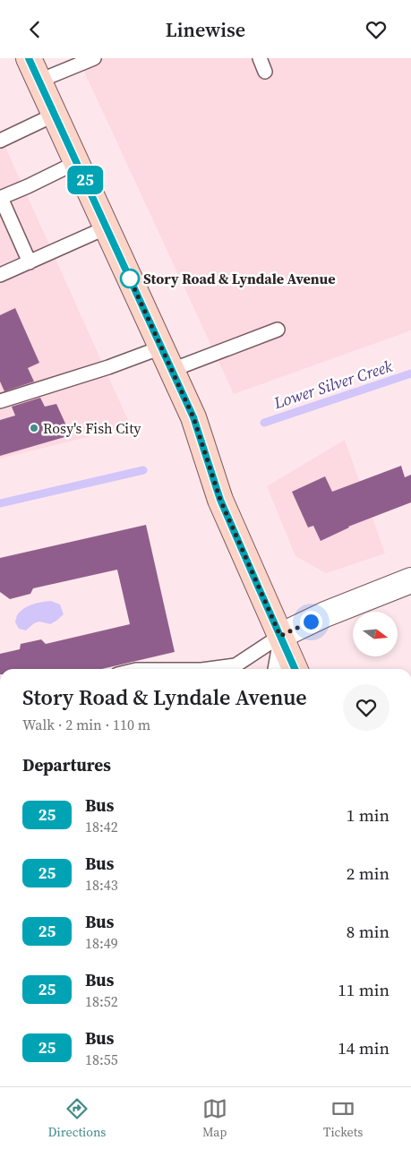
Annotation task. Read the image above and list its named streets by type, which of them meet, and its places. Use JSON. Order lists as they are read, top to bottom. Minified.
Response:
{"water":["Lower Silver Creek"],"places":["Story Road & Lyndale Avenue","Rosy's Fish City"],"lines":["bus line 25"],"north":"right","page":{"header":"Linewise","on_map":"25","heading":[["Story Road & Lyndale Avenue","Walk · 2 min · 110 m"],"Departures"],"list":[{"mark":"25","name":"Bus","note":"18:42","value":"1 min"},{"mark":"25","name":"Bus","note":"18:43","value":"2 min"},{"mark":"25","name":"Bus","note":"18:49","value":"8 min"},{"mark":"25","name":"Bus","note":"18:52","value":"11 min"},{"mark":"25","name":"Bus","note":"18:55","value":"14 min"}],"tabs":["Directions","Map","Tickets"]}}
